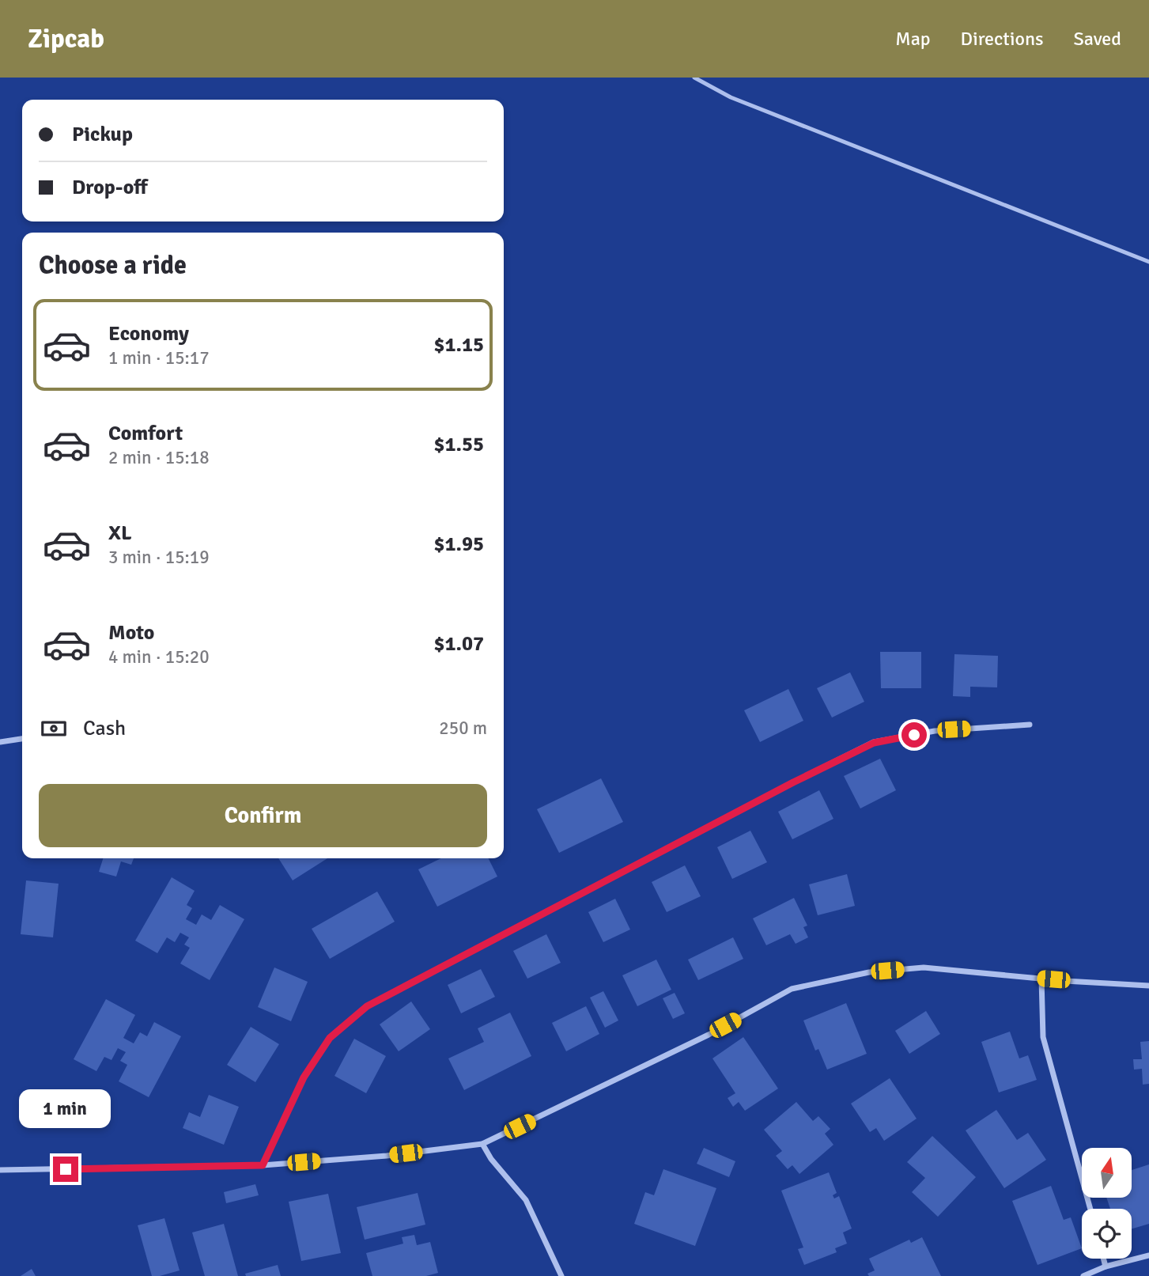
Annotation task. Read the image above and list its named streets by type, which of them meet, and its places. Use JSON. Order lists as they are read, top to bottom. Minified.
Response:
{"north":"top","page":{"header":"Zipcab","nav":["Map","Directions","Saved"],"banner":["Pickup","Drop-off"],"heading":"Choose a ride","list":[{"name":"Economy","note":"1 min · 15:17","value":"$1.15"},{"name":"Comfort","note":"2 min · 15:18","value":"$1.55"},{"name":"XL","note":"3 min · 15:19","value":"$1.95"},{"name":"Moto","note":"4 min · 15:20","value":"$1.07"}],"pay":["Cash","250 m"],"buttons":"Confirm","bubble":"1 min"}}
